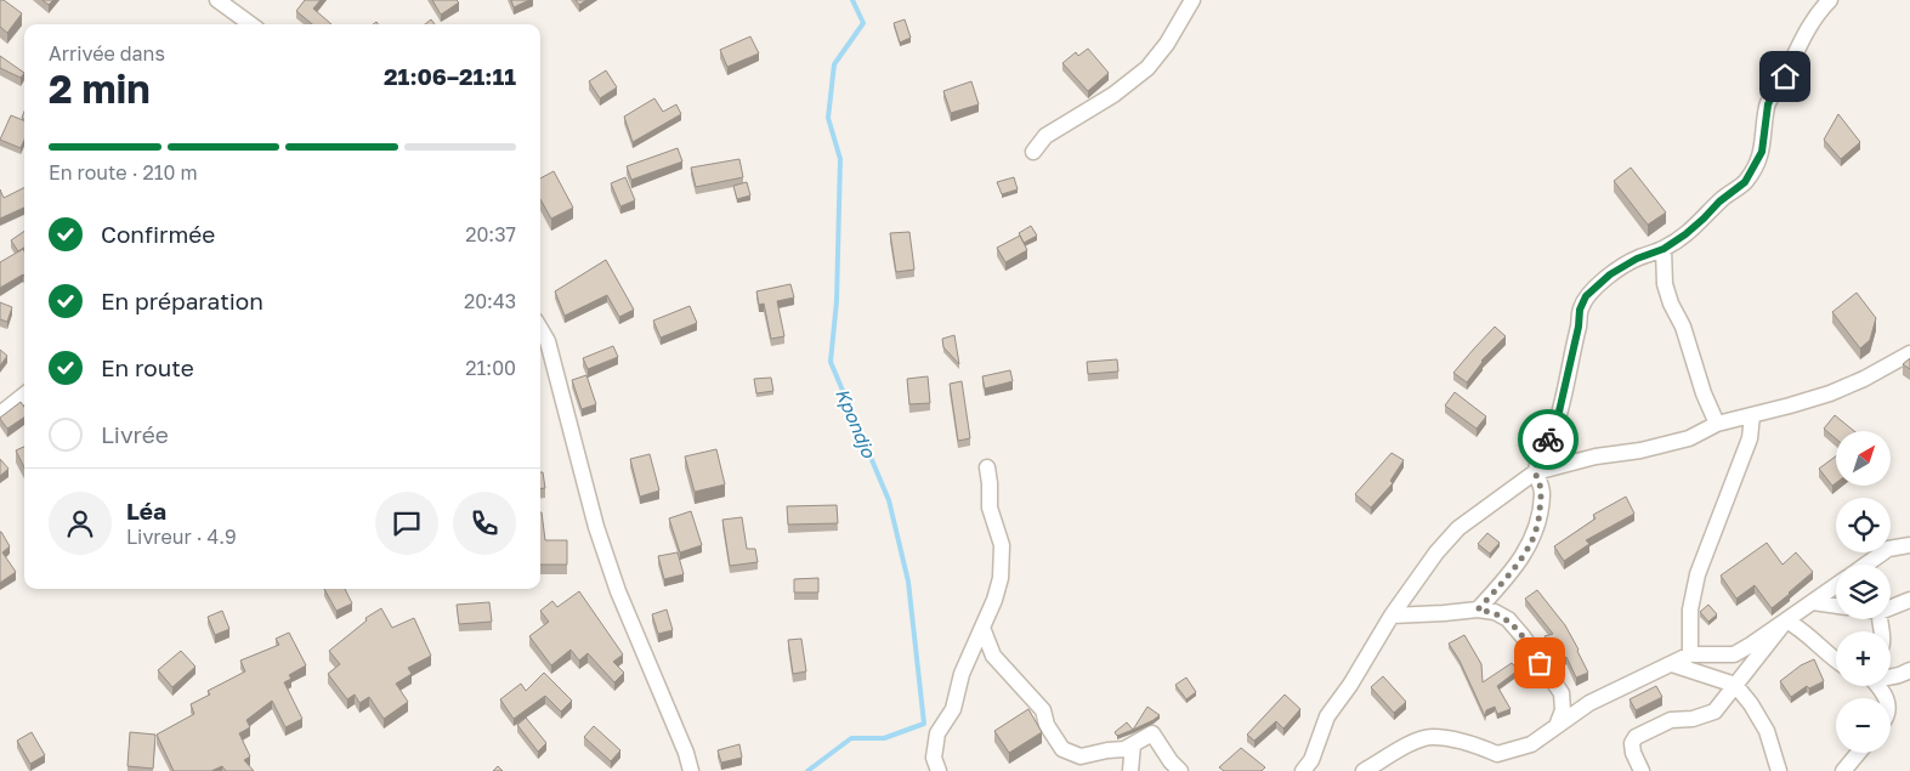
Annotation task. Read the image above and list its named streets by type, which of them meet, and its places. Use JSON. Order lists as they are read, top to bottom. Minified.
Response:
{"water":["Kpondjo"],"north":"top right","page":{"heading":["2 min","Arrivée dans","21:06–21:11"],"panel":["Léa","Livreur · 4.9"],"bar":"En route · 210 m","list":[["Confirmée","20:37"],["En préparation","20:43"],["En route","21:00"],"Livrée"],"map_buttons":["+","−"]}}
